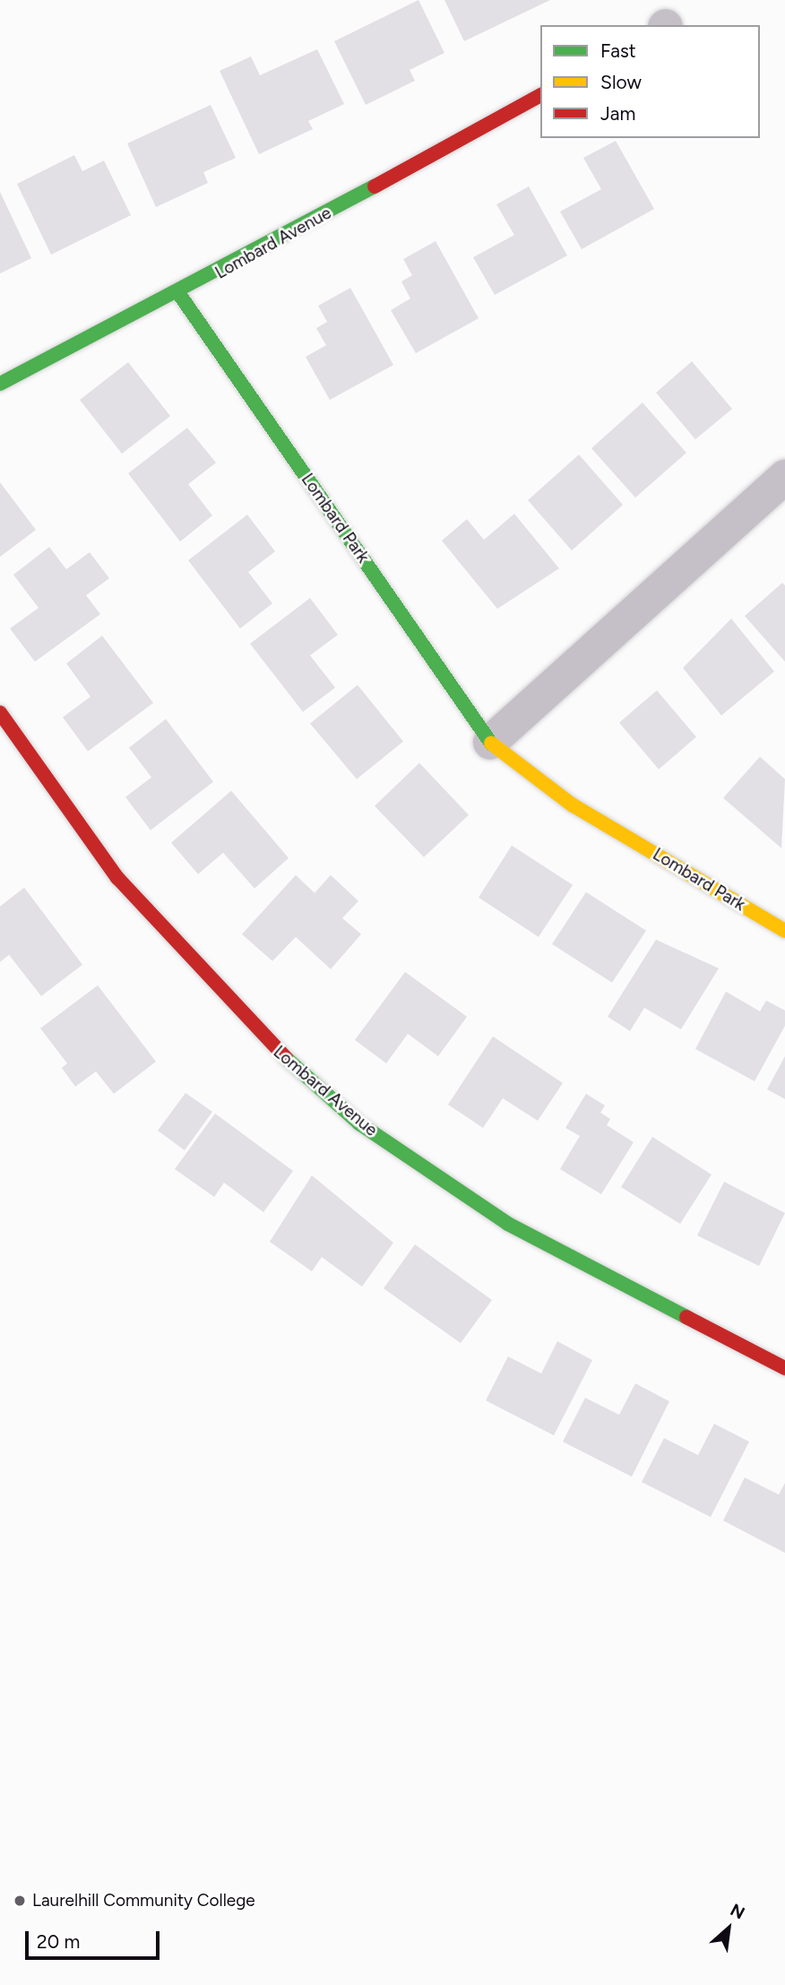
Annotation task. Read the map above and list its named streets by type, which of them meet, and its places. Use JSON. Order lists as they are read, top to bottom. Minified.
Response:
{"streets":{"street":["Lombard Avenue","Lombard Park"]},"crossings":[["Lombard Avenue","Lombard Park"]],"places":["Laurelhill Community College"],"legend":["Fast","Slow","Jam"],"scale_bar":"20 m","north":"top right"}
